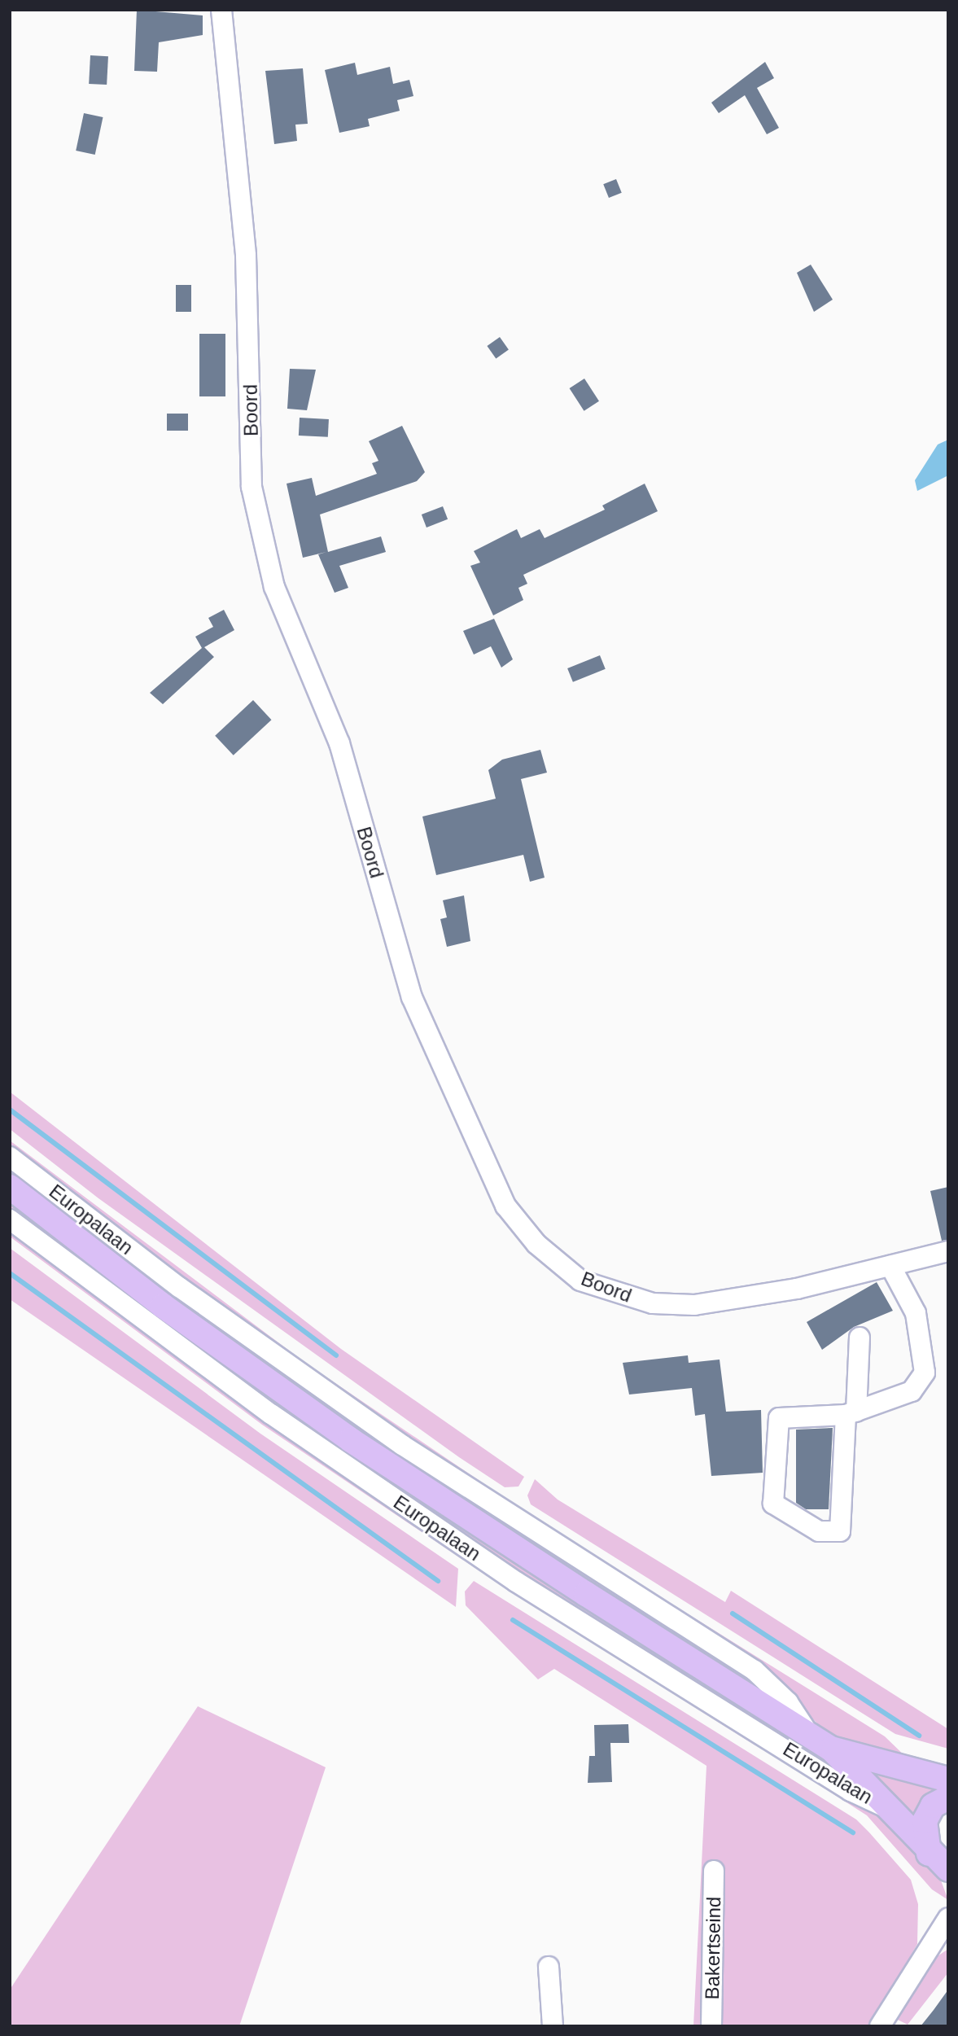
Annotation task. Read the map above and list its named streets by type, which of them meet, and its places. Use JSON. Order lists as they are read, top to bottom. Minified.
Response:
{"streets":{"main road":["Europalaan"],"street":["Boord","Bakertseind"]}}
